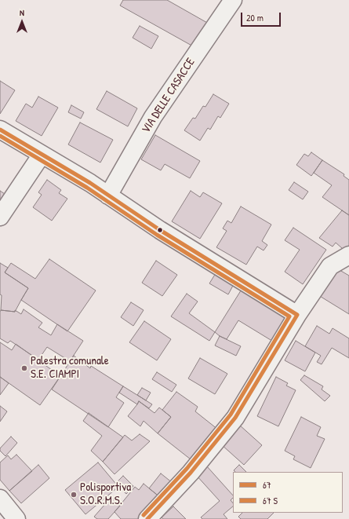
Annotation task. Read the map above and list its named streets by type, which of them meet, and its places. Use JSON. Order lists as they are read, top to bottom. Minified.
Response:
{"streets":{"street":["VIA DELLE CASACCE"]},"places":["Palestra comunale S.E. CIAMPI","Polisportiva S.O.R.M.S."],"lines":["transit line 67"],"legend":["67","67 S"],"scale_bar":"20 m","north":"top"}
